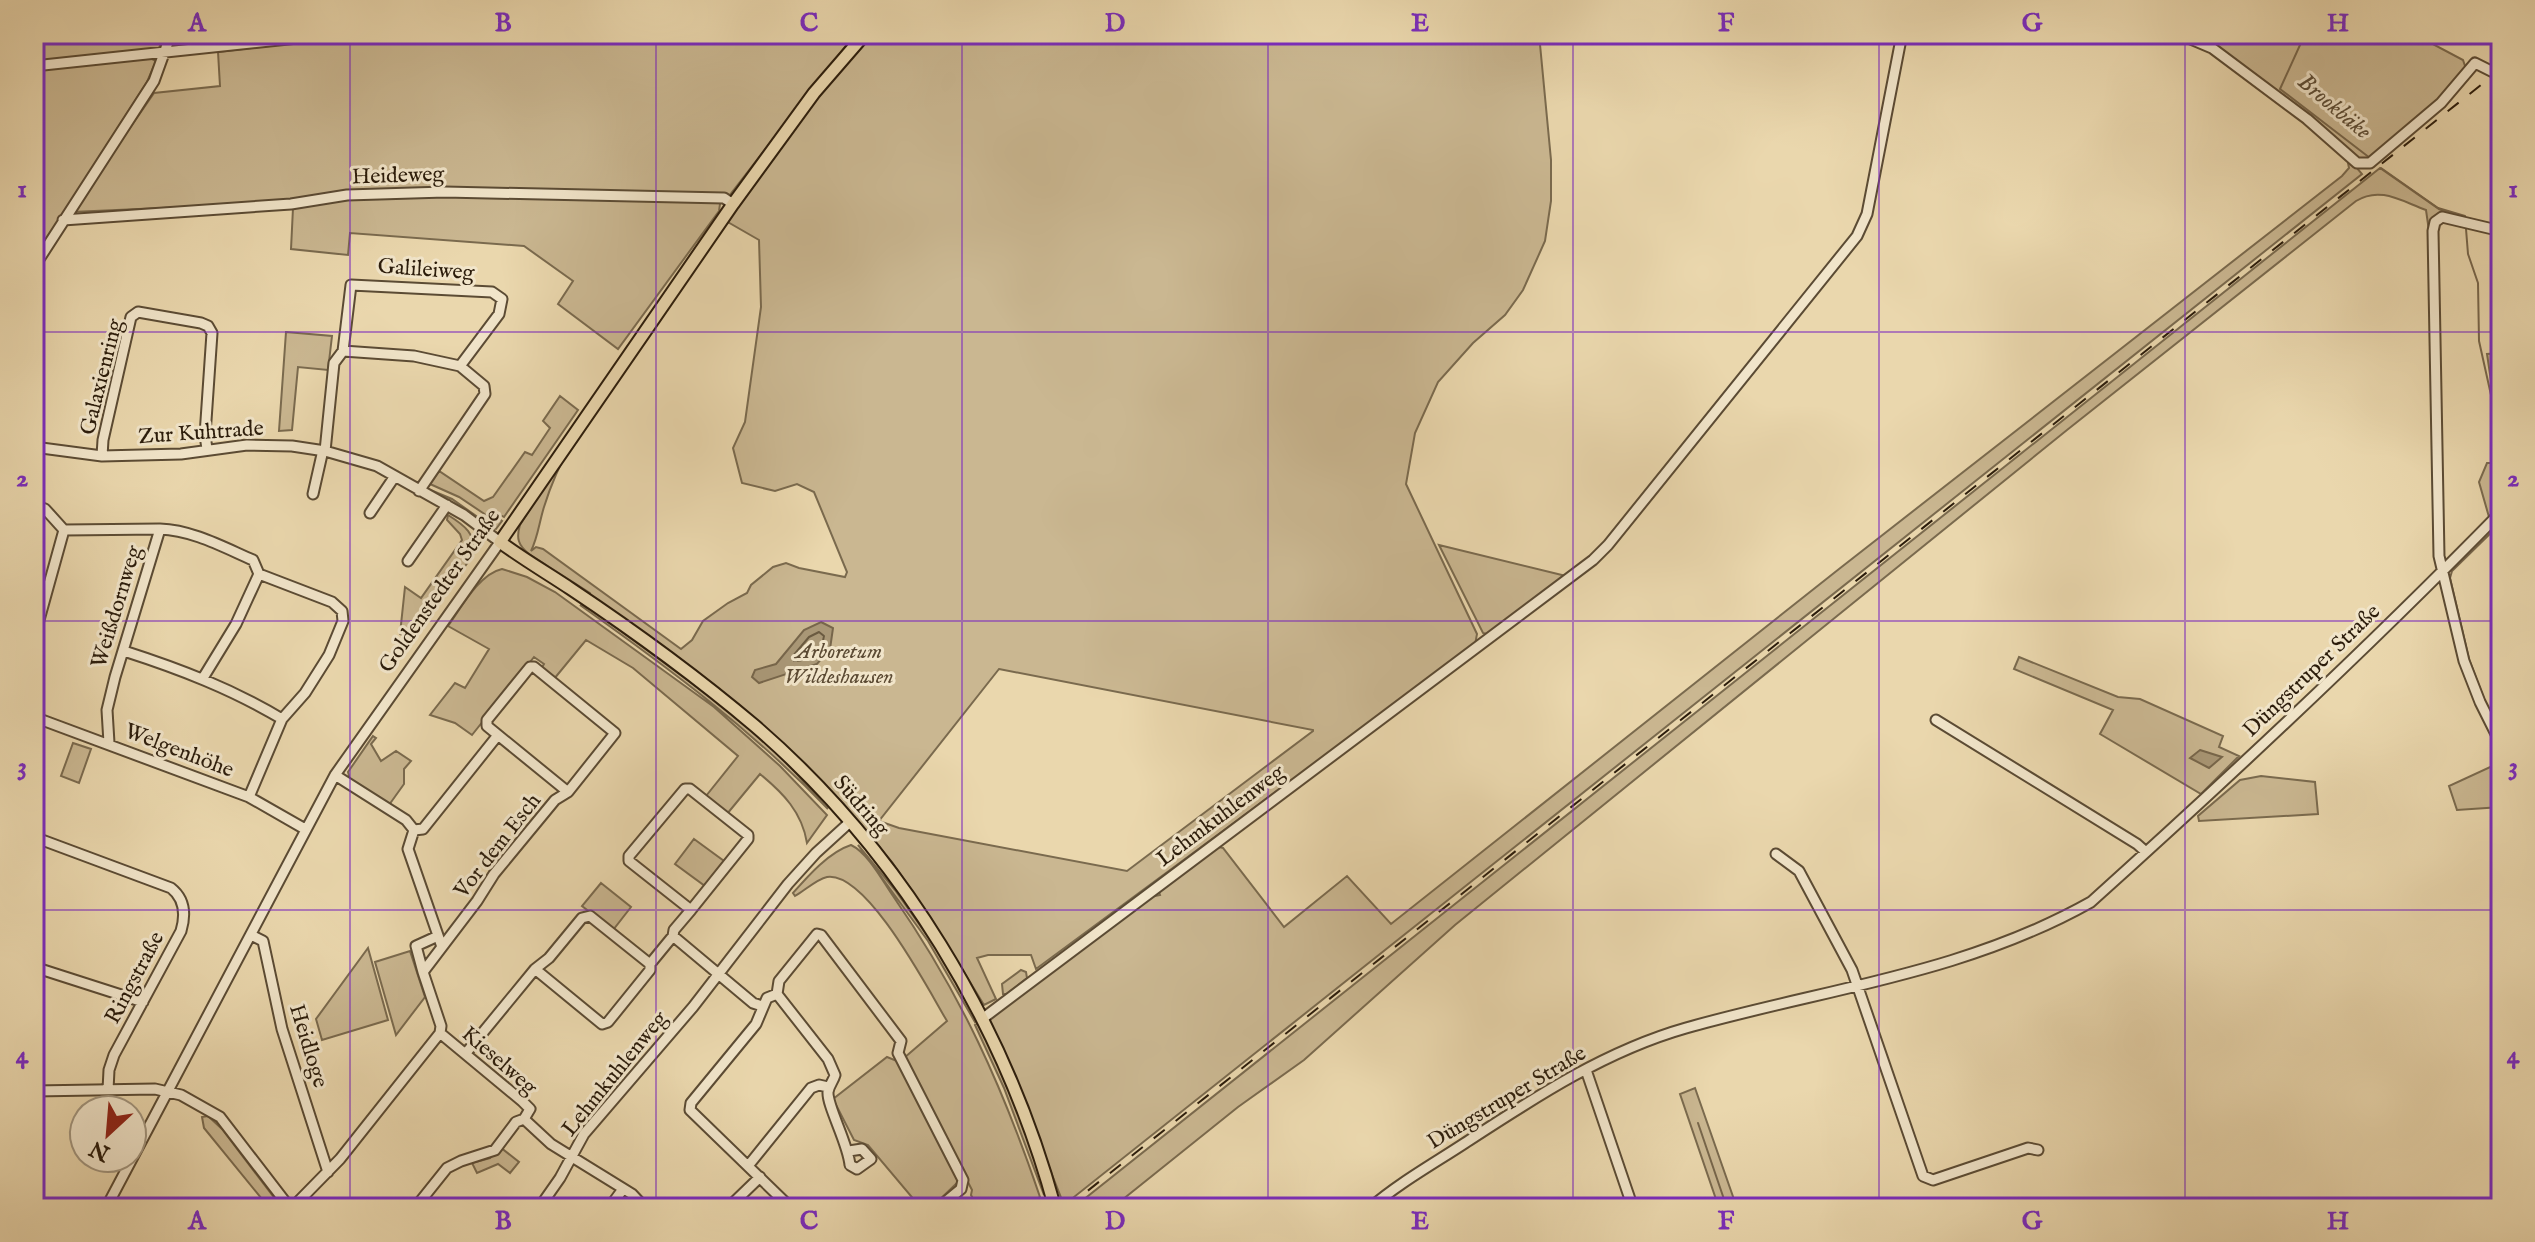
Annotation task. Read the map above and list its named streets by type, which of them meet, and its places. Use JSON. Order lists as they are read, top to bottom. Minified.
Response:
{"streets":{"main road":["Goldenstedter Straße","Südring"],"street":["Heideweg","Galileiweg","Galaxienring","Zur Kuhtrade","Weißdornweg","Düngstruper Straße","Welgenhöhe","Lehmkuhlenweg","Vor dem Esch","Ringstraße","Heidloge","Kieselweg"]},"crossings":[["Heideweg","Goldenstedter Straße"],["Galaxienring","Zur Kuhtrade"],["Zur Kuhtrade","Goldenstedter Straße"],["Zur Kuhtrade","Südring"],["Goldenstedter Straße","Welgenhöhe"],["Goldenstedter Straße","Südring"],["Goldenstedter Straße","Heidloge"],["Weißdornweg","Welgenhöhe"],["Südring","Lehmkuhlenweg"],["Lehmkuhlenweg","Kieselweg"]],"water":["Brookbäke"],"parks":["Arboretum Wildeshausen"],"north":"bottom left","grid":{"columns":["A","B","C","D","E","F","G","H"],"rows":["1","2","3","4"]}}
